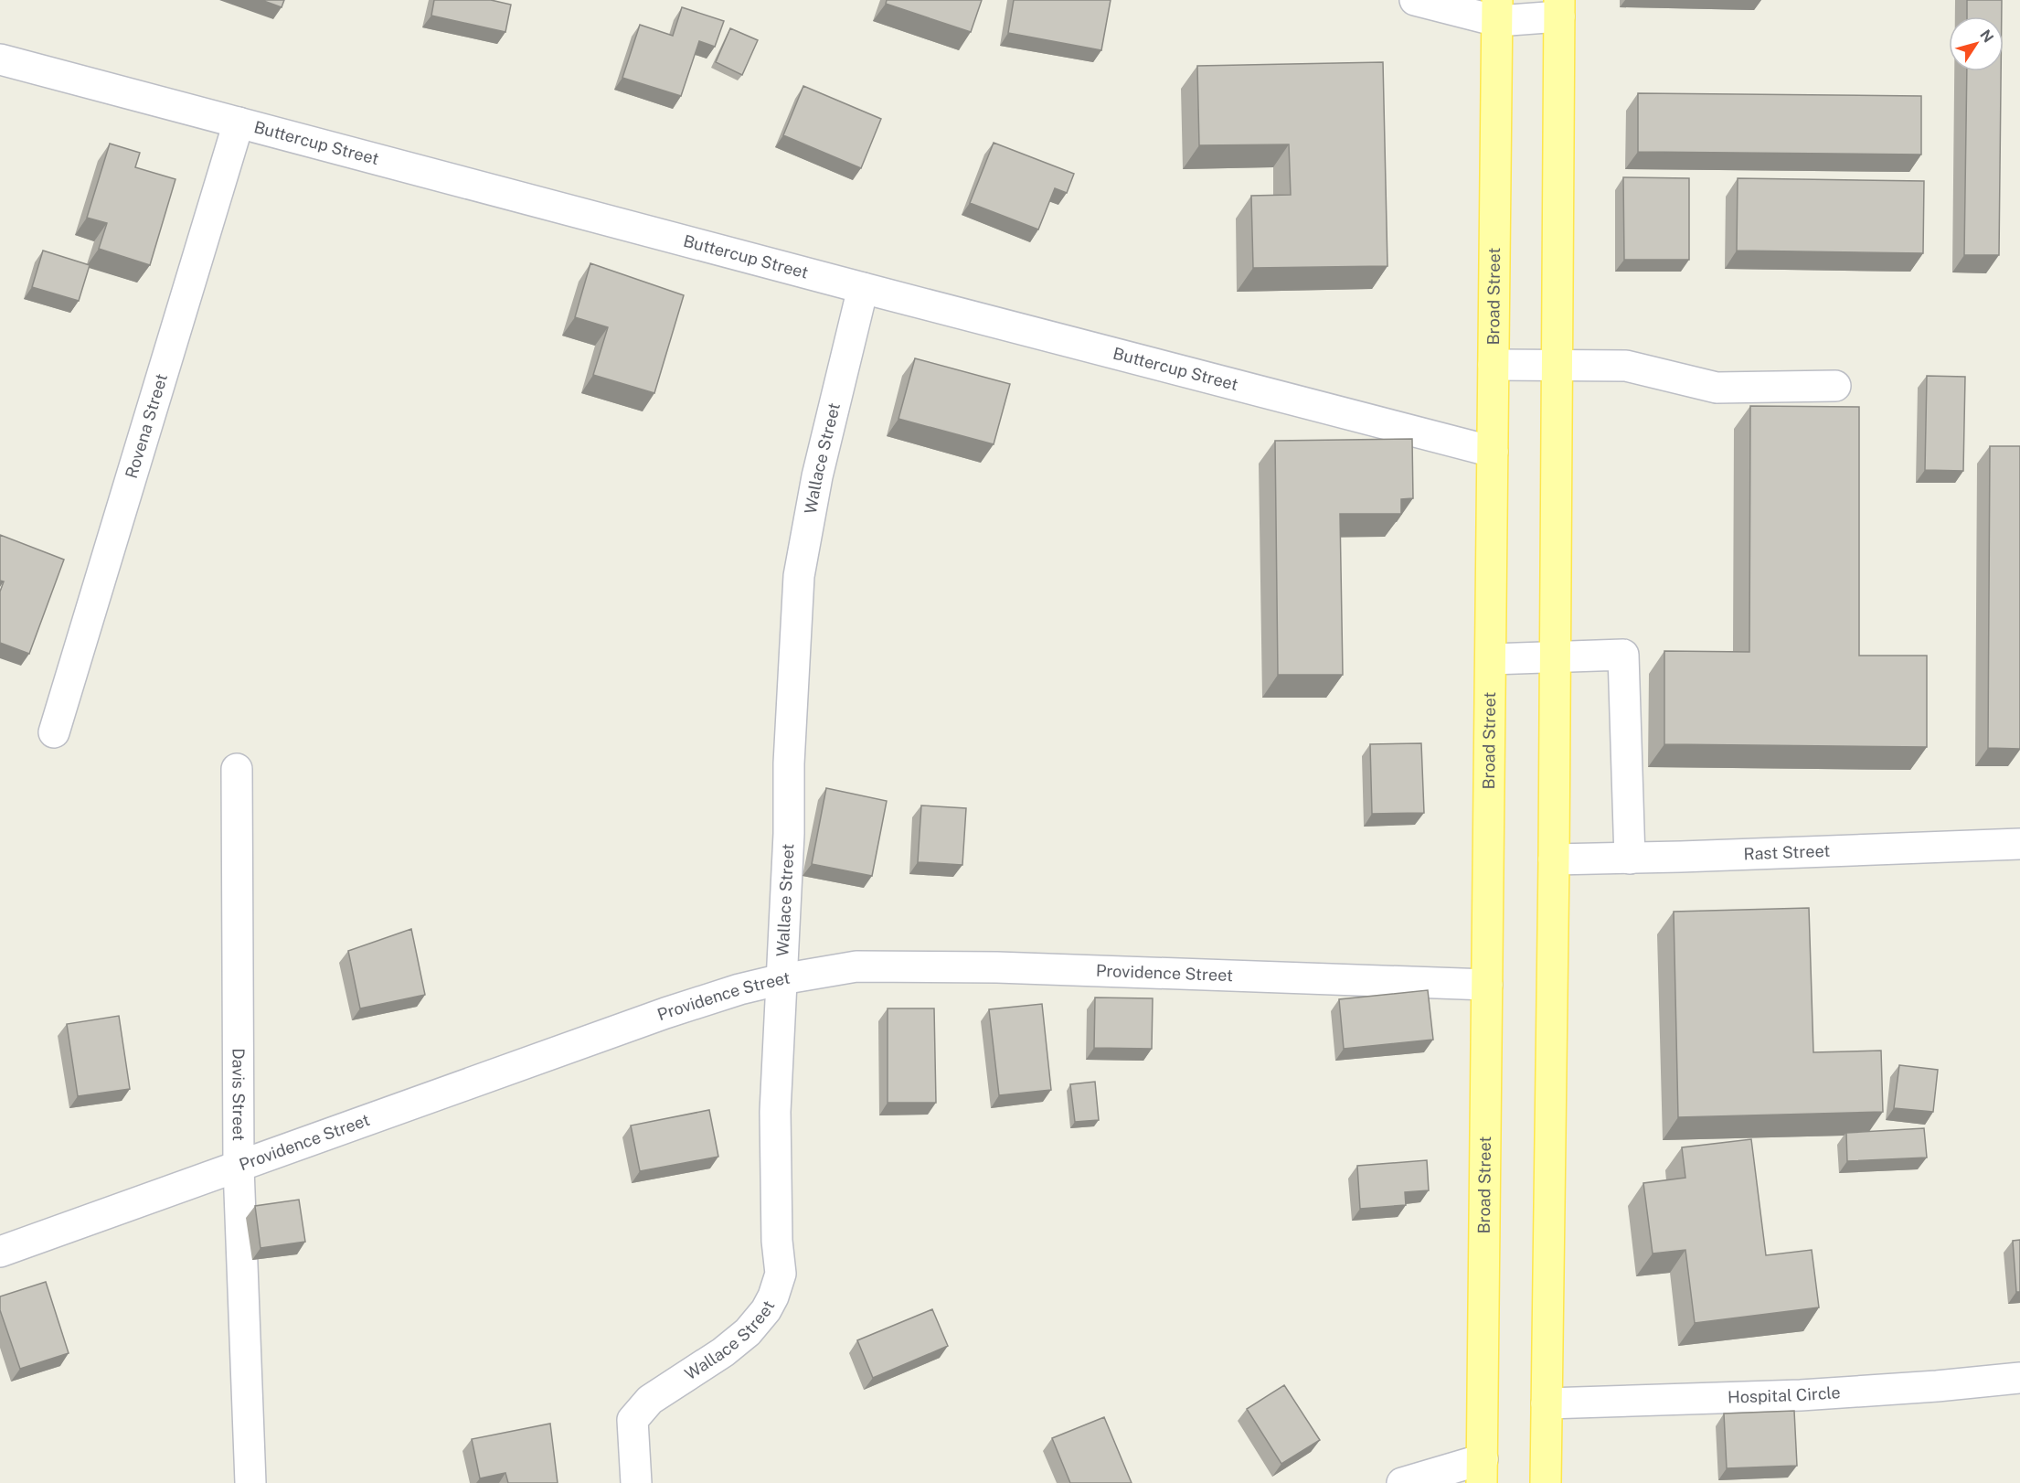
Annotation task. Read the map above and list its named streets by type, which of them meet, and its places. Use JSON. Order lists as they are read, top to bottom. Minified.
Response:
{"streets":{"main road":["Broad Street"],"street":["Buttercup Street","Rovena Street","Wallace Street","Rast Street","Providence Street","Davis Street","Hospital Circle"]},"crossings":[["Buttercup Street","Broad Street"],["Buttercup Street","Rovena Street"],["Buttercup Street","Wallace Street"],["Broad Street","Providence Street"],["Wallace Street","Providence Street"],["Providence Street","Davis Street"]],"north":"top right"}
